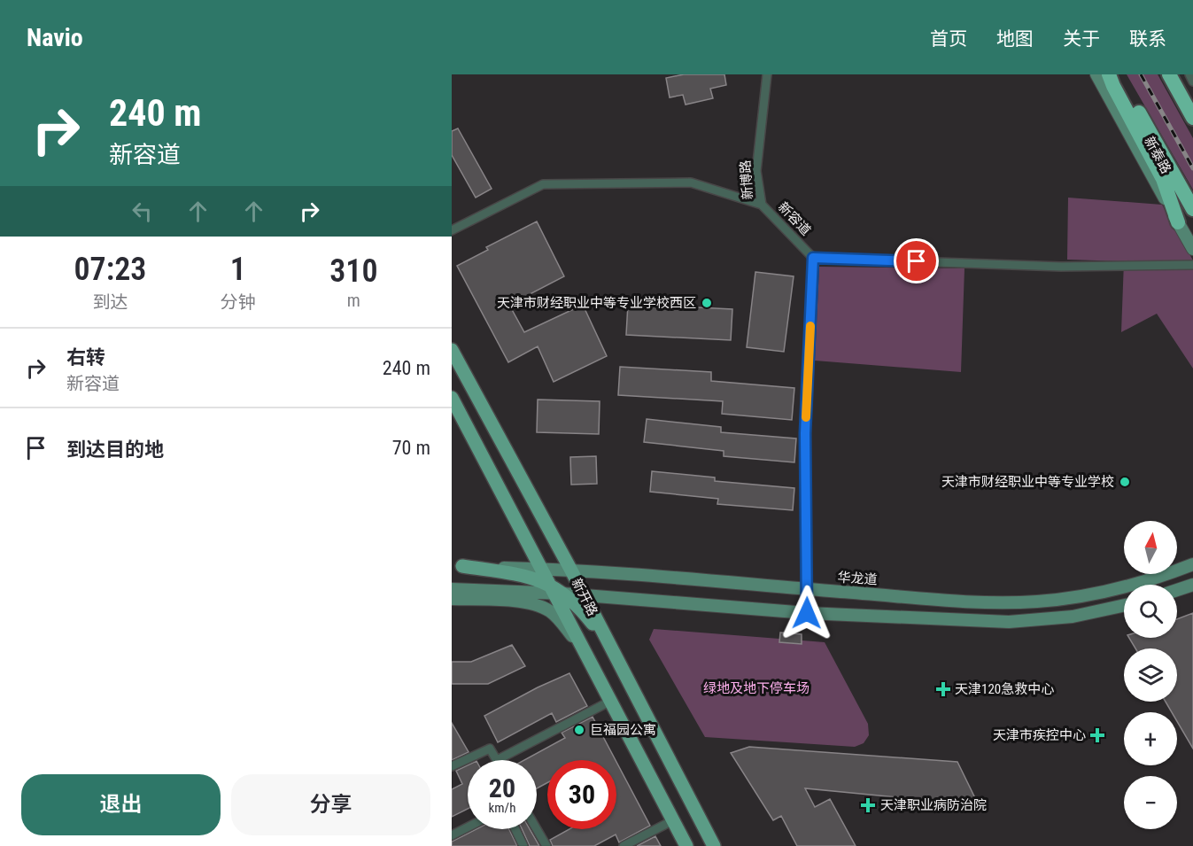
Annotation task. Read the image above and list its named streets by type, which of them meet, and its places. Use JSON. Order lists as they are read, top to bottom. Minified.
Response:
{"streets":{"main road":["新泰路","华龙道","新开路"],"street":["新博路","新容道"]},"crossings":[["新博路","新容道"],["华龙道","新开路"]],"parks":["绿地及地下停车场"],"places":{"other":["天津市财经职业中等专业学校西区","天津市财经职业中等专业学校","巨福园公寓"],"health":["天津120急救中心","天津市疾控中心","天津职业病防治院"]},"north":"top","page":{"header":"Navio","nav":["首页","地图","关于","联系"],"turn":["240 m","新容道"],"eta":["07:23","到达","1","分钟","310","m"],"list":[{"name":"右转","note":"新容道","value":"240 m"},{"name":"到达目的地","value":"70 m"}],"map_buttons":["+","−"],"speed":"20 km/h","limit":"30","buttons":["退出","分享"]}}
